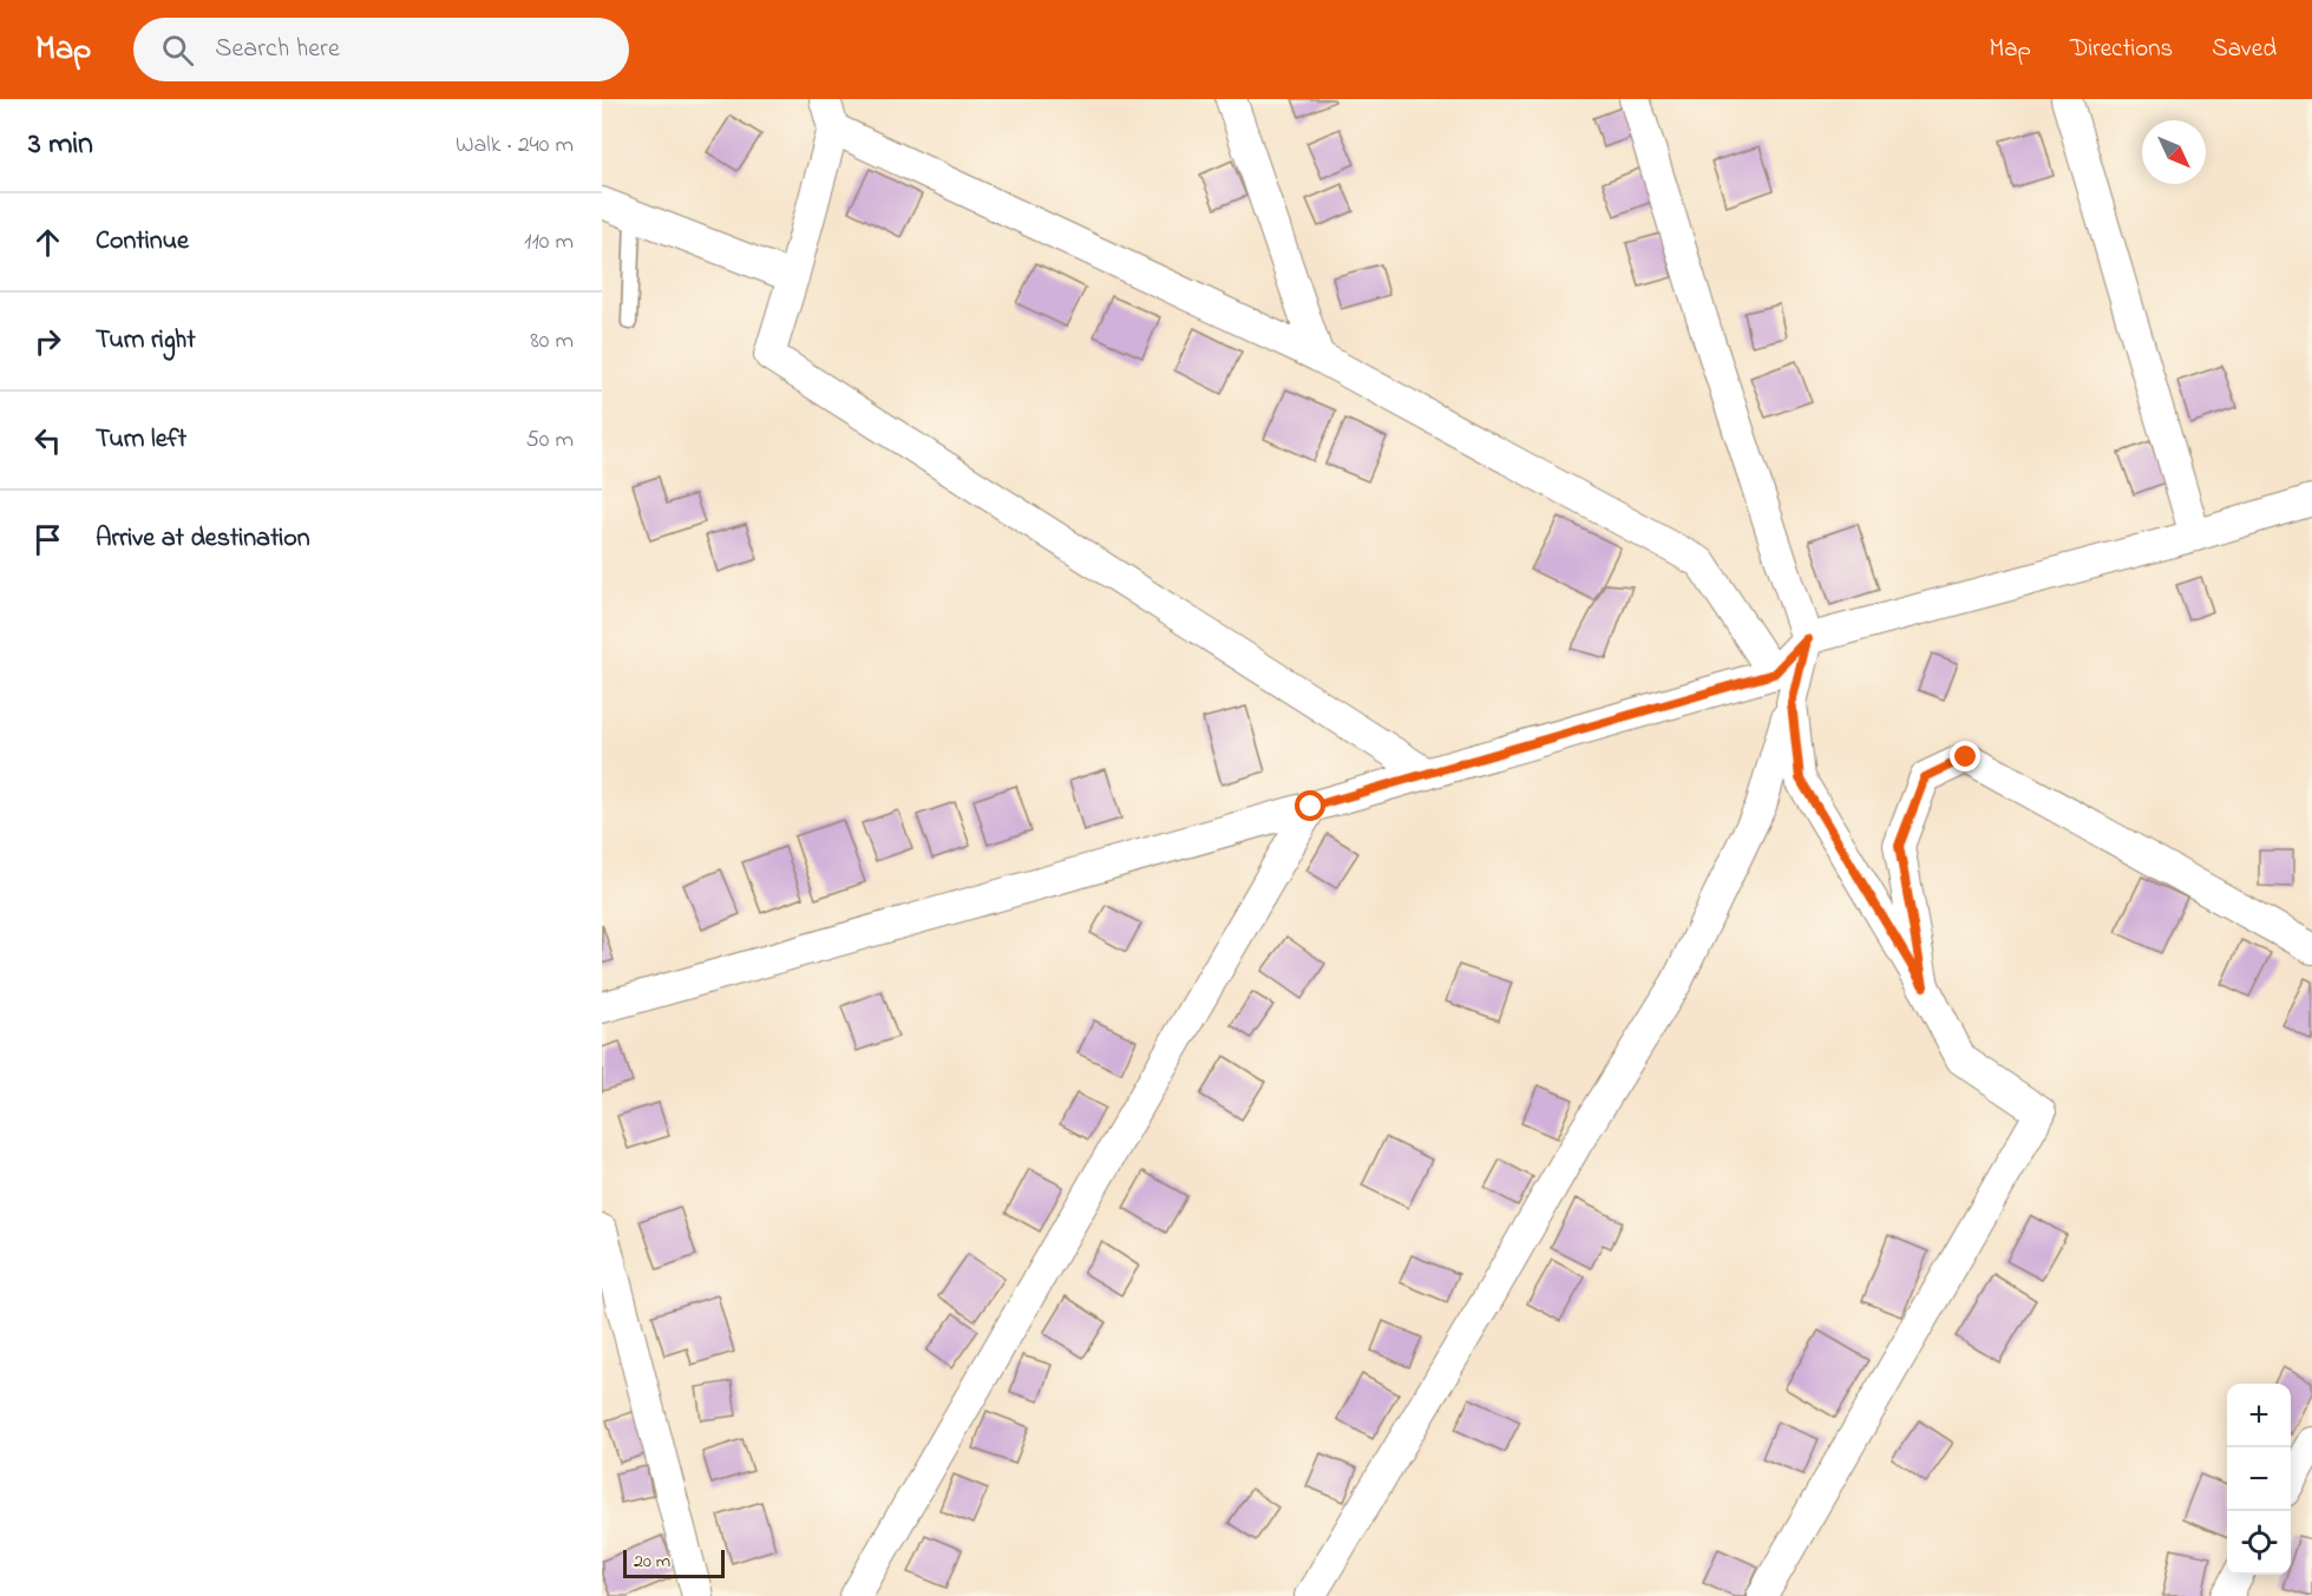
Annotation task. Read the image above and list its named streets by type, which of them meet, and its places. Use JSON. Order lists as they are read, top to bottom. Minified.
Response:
{"scale_bar":"20 m","north":"bottom right","page":{"header":"Map","search":"Search here","nav":["Map","Directions","Saved"],"heading":["3 min","Walk · 240 m"],"list":[["Continue","110 m"],["Turn right","80 m"],["Turn left","50 m"],"Arrive at destination"],"map_buttons":["+","−"],"scale":"20 m"}}
